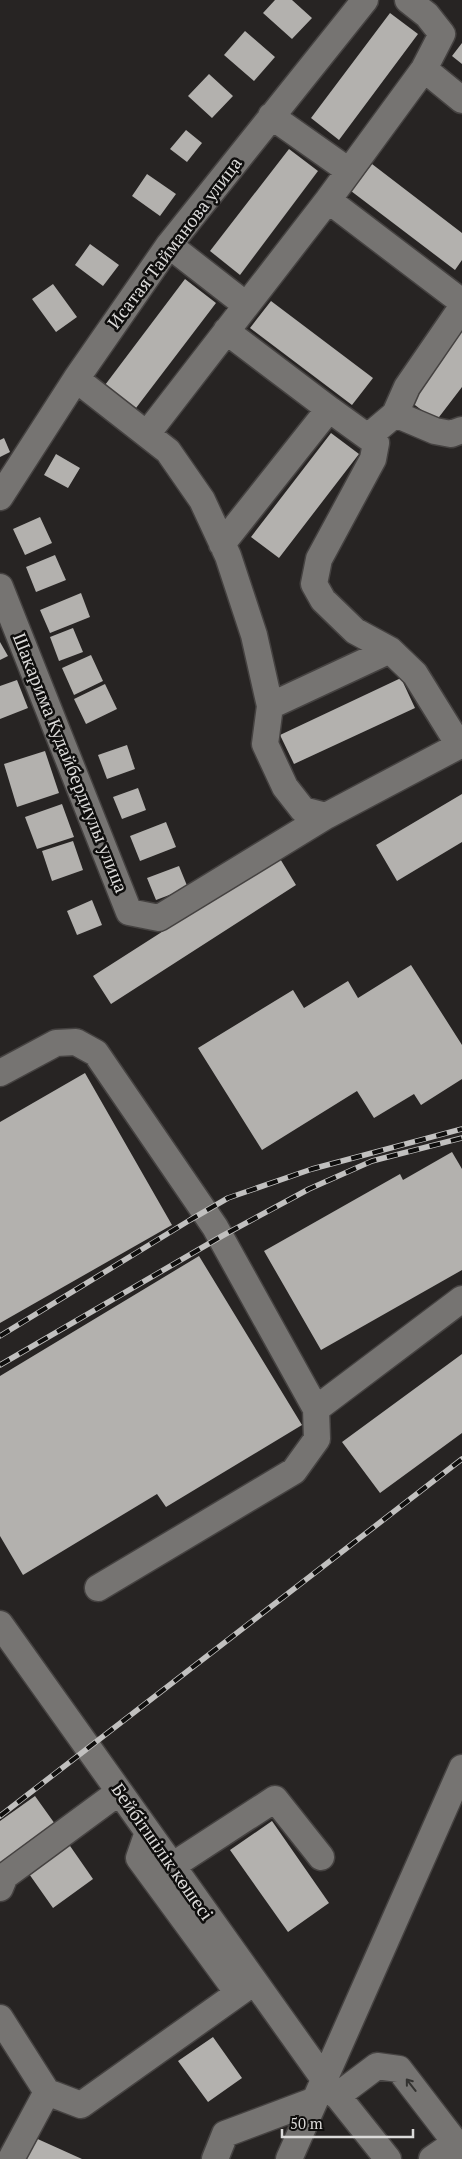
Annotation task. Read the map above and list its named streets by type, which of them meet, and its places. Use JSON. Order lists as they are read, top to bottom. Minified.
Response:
{"streets":{"street":["Исатая Тайманова улица","Шакарима Кудайбердиулы улица","Бейбітшілік көшесі"]},"scale_bar":"50 m"}
